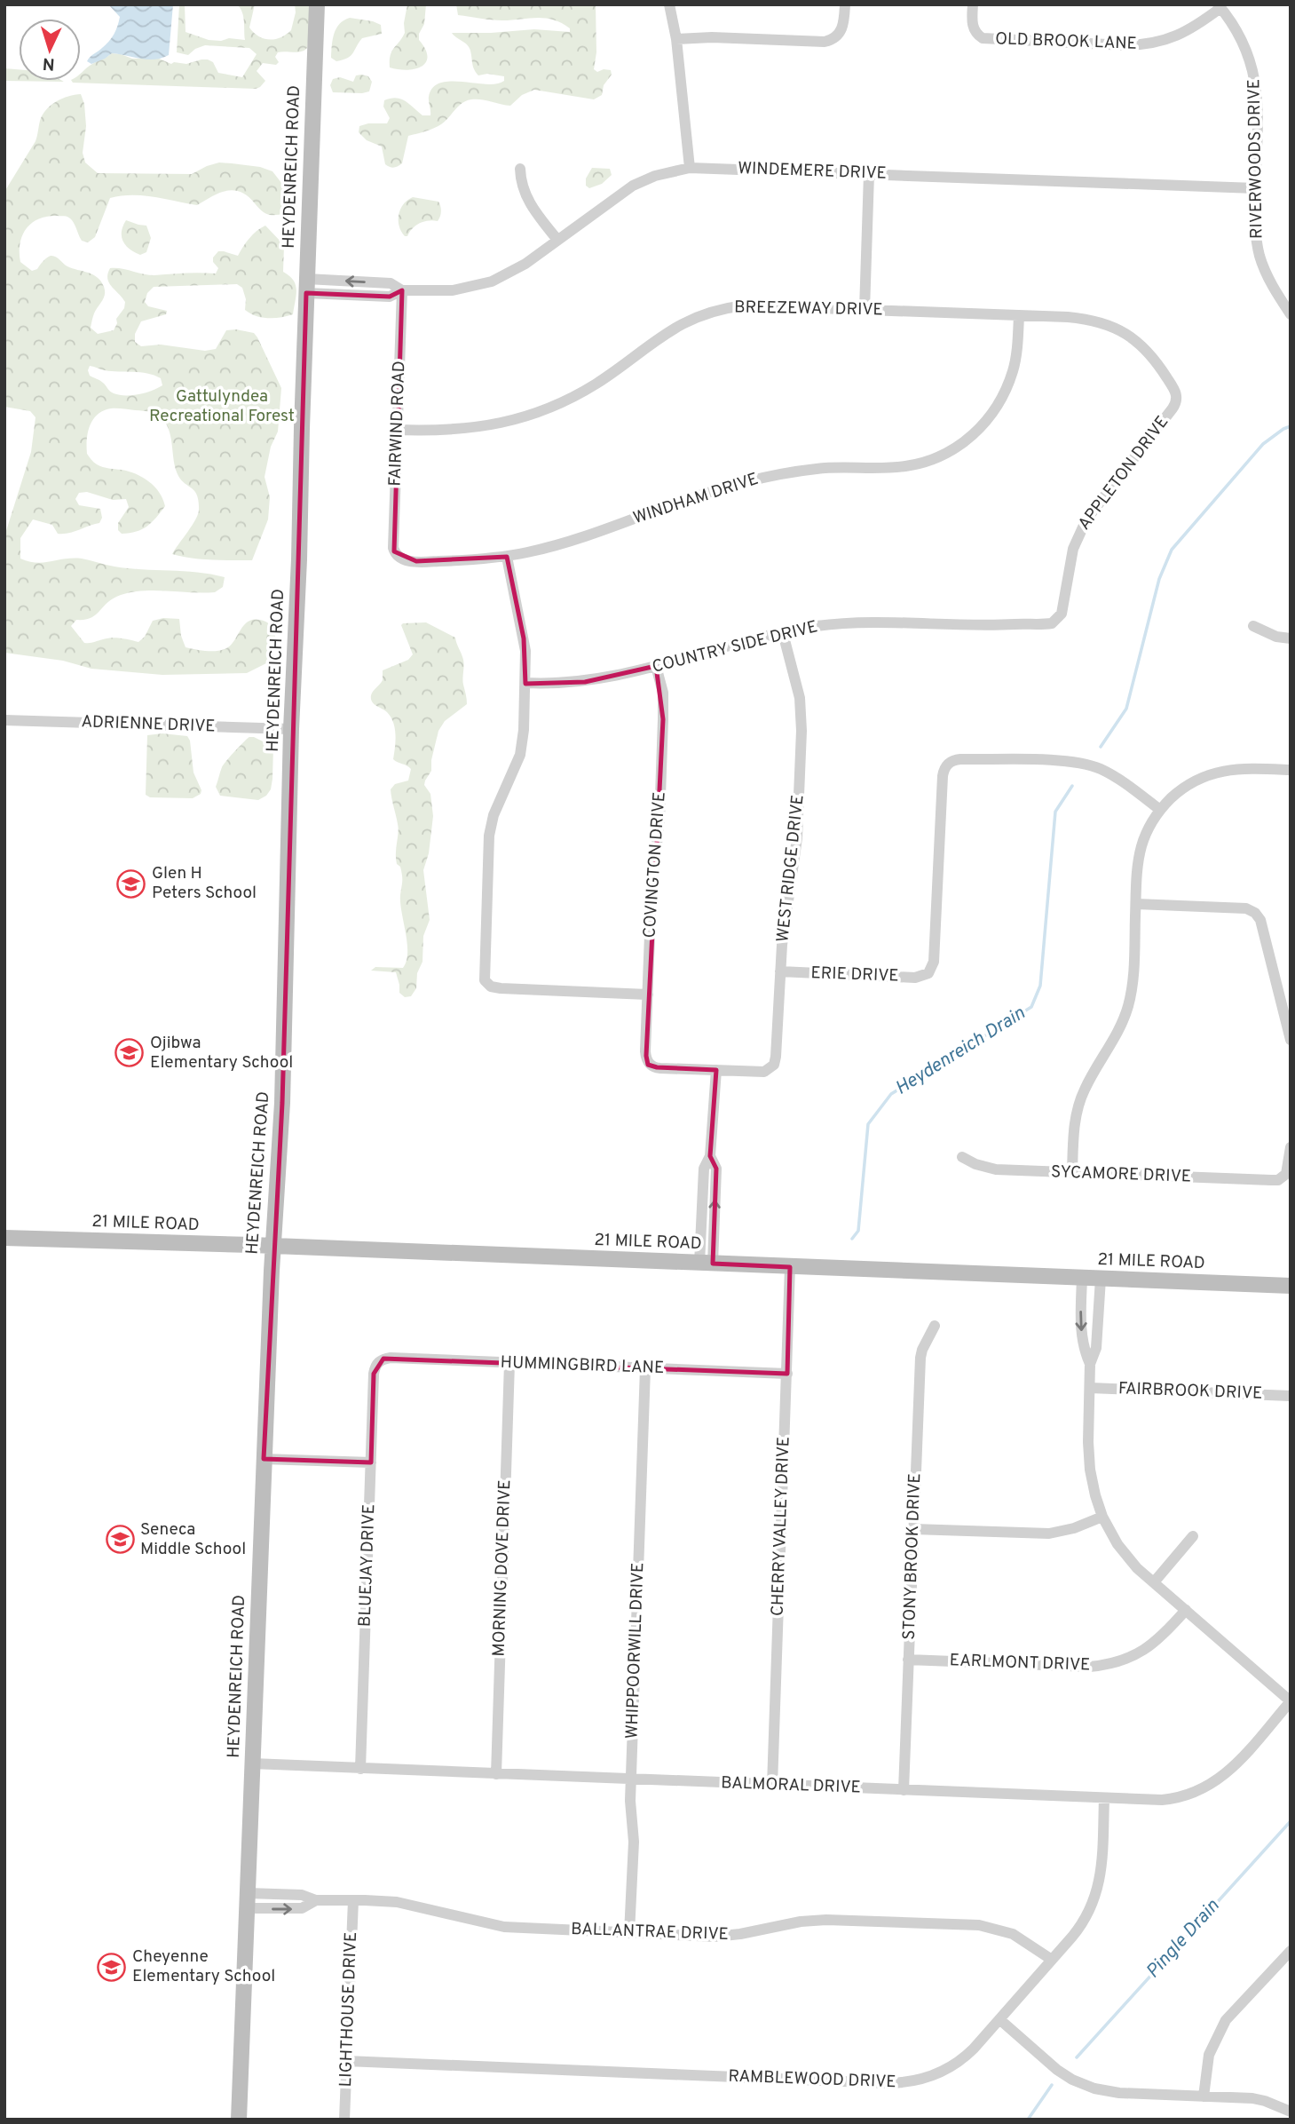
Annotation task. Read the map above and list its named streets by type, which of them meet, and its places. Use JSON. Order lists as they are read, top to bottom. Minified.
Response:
{"streets":{"street":["OLD BROOK LANE","RIVERWOODS DRIVE","HEYDENREICH ROAD","WINDEMERE DRIVE","BREEZEWAY DRIVE","FAIRWIND ROAD","APPLETON DRIVE","WINDHAM DRIVE","COUNTRY SIDE DRIVE","ADRIENNE DRIVE","COVINGTON DRIVE","WEST RIDGE DRIVE","ERIE DRIVE","SYCAMORE DRIVE","21 MILE ROAD","HUMMINGBIRD LANE","FAIRBROOK DRIVE","CHERRY VALLEY DRIVE","STONY BROOK DRIVE","BLUEJAY DRIVE","MORNING DOVE DRIVE","WHIPPOORWILL DRIVE","EARLMONT DRIVE","BALMORAL DRIVE","BALLANTRAE DRIVE","LIGHTHOUSE DRIVE","RAMBLEWOOD DRIVE"]},"crossings":[["OLD BROOK LANE","RIVERWOODS DRIVE"],["RIVERWOODS DRIVE","WINDEMERE DRIVE"],["HEYDENREICH ROAD","WINDEMERE DRIVE"],["HEYDENREICH ROAD","ADRIENNE DRIVE"],["HEYDENREICH ROAD","21 MILE ROAD"],["HEYDENREICH ROAD","BALMORAL DRIVE"],["HEYDENREICH ROAD","BALLANTRAE DRIVE"],["WINDEMERE DRIVE","FAIRWIND ROAD"],["BREEZEWAY DRIVE","FAIRWIND ROAD"],["BREEZEWAY DRIVE","APPLETON DRIVE"],["BREEZEWAY DRIVE","WINDHAM DRIVE"],["FAIRWIND ROAD","WINDHAM DRIVE"],["APPLETON DRIVE","COUNTRY SIDE DRIVE"],["COUNTRY SIDE DRIVE","COVINGTON DRIVE"],["COUNTRY SIDE DRIVE","WEST RIDGE DRIVE"],["COVINGTON DRIVE","WEST RIDGE DRIVE"],["WEST RIDGE DRIVE","ERIE DRIVE"],["21 MILE ROAD","CHERRY VALLEY DRIVE"],["HUMMINGBIRD LANE","CHERRY VALLEY DRIVE"],["HUMMINGBIRD LANE","BLUEJAY DRIVE"],["HUMMINGBIRD LANE","MORNING DOVE DRIVE"],["HUMMINGBIRD LANE","WHIPPOORWILL DRIVE"],["CHERRY VALLEY DRIVE","BALMORAL DRIVE"],["STONY BROOK DRIVE","EARLMONT DRIVE"],["STONY BROOK DRIVE","BALMORAL DRIVE"],["BLUEJAY DRIVE","BALMORAL DRIVE"],["MORNING DOVE DRIVE","BALMORAL DRIVE"],["WHIPPOORWILL DRIVE","BALMORAL DRIVE"],["WHIPPOORWILL DRIVE","BALLANTRAE DRIVE"],["BALMORAL DRIVE","RAMBLEWOOD DRIVE"],["BALLANTRAE DRIVE","LIGHTHOUSE DRIVE"],["BALLANTRAE DRIVE","RAMBLEWOOD DRIVE"],["LIGHTHOUSE DRIVE","RAMBLEWOOD DRIVE"]],"water":["Heydenreich Drain","Pingle Drain"],"parks":["Gattulyndea Recreational Forest"],"places":{"school or university":["Glen H Peters School","Ojibwa Elementary School","Seneca Middle School","Cheyenne Elementary School"]},"north":"bottom"}
